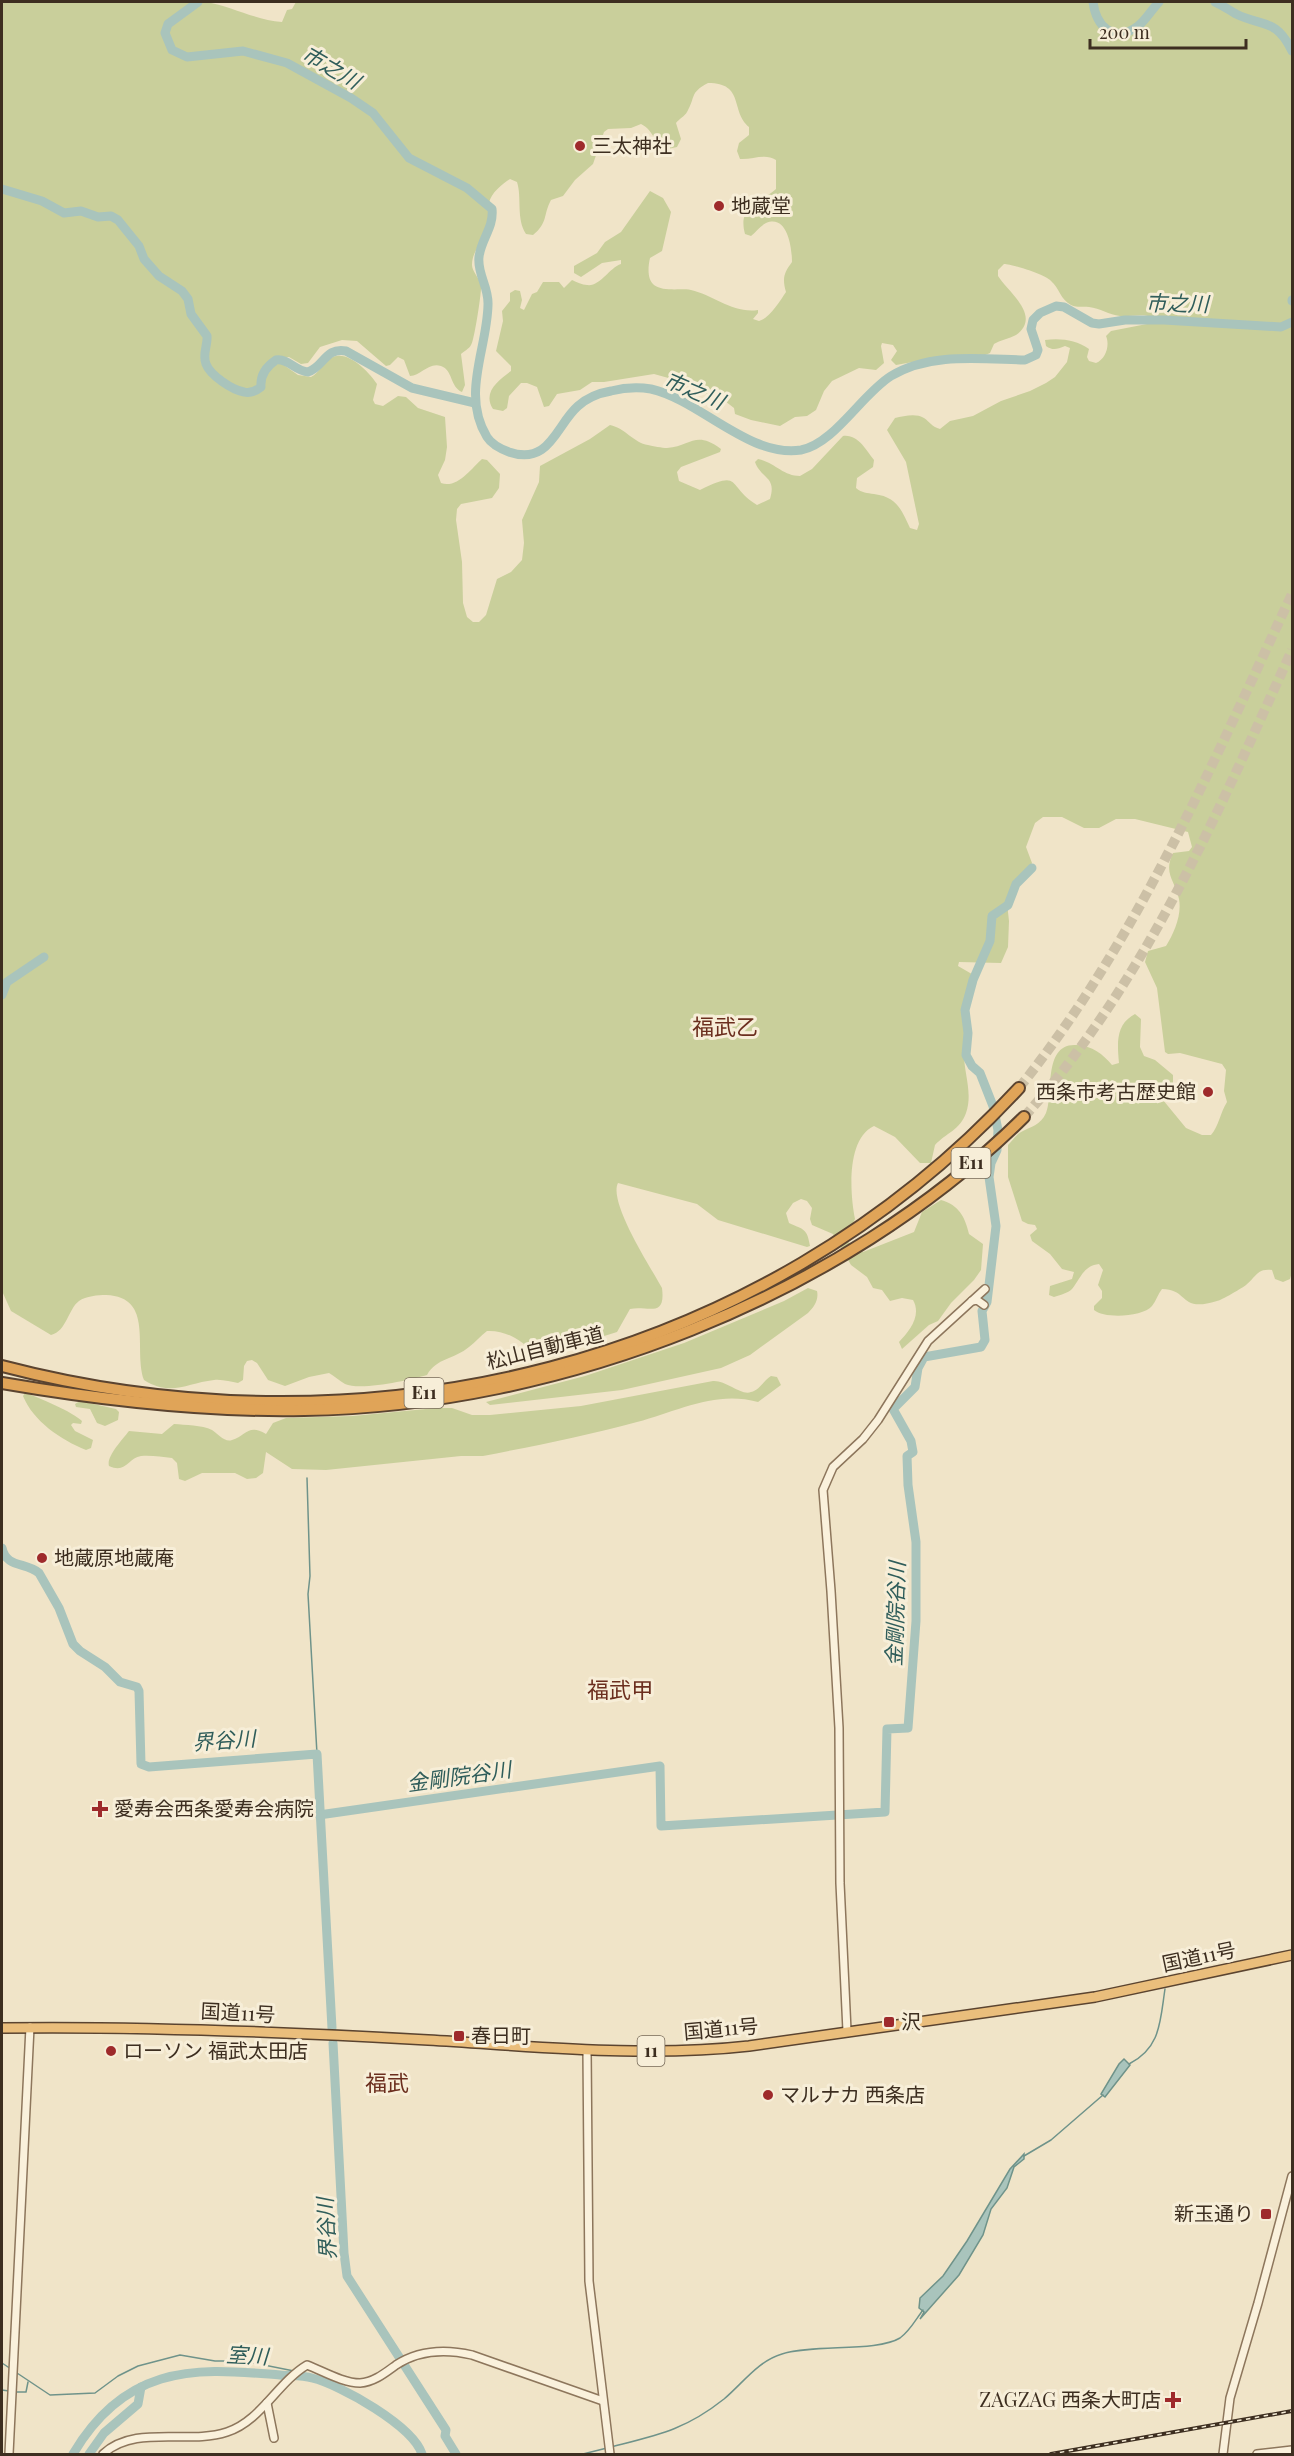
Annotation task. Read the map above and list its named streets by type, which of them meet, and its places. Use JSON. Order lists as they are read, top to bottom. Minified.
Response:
{"streets":{"highway":["E11","松山自動車道","国道11号","11"]},"districts":["福武乙","福武甲","福武"],"water":["市之川","金剛院谷川","界谷川","室川"],"places":{"other":["三太神社","地蔵堂","西条市考古歴史館","地蔵原地蔵庵","ローソン 福武太田店","マルナカ 西条店"],"health":["愛寿会西条愛寿会病院","ZAGZAG 西条大町店"],"transit":["沢","春日町","新玉通り"]},"scale_bar":"200 m"}
